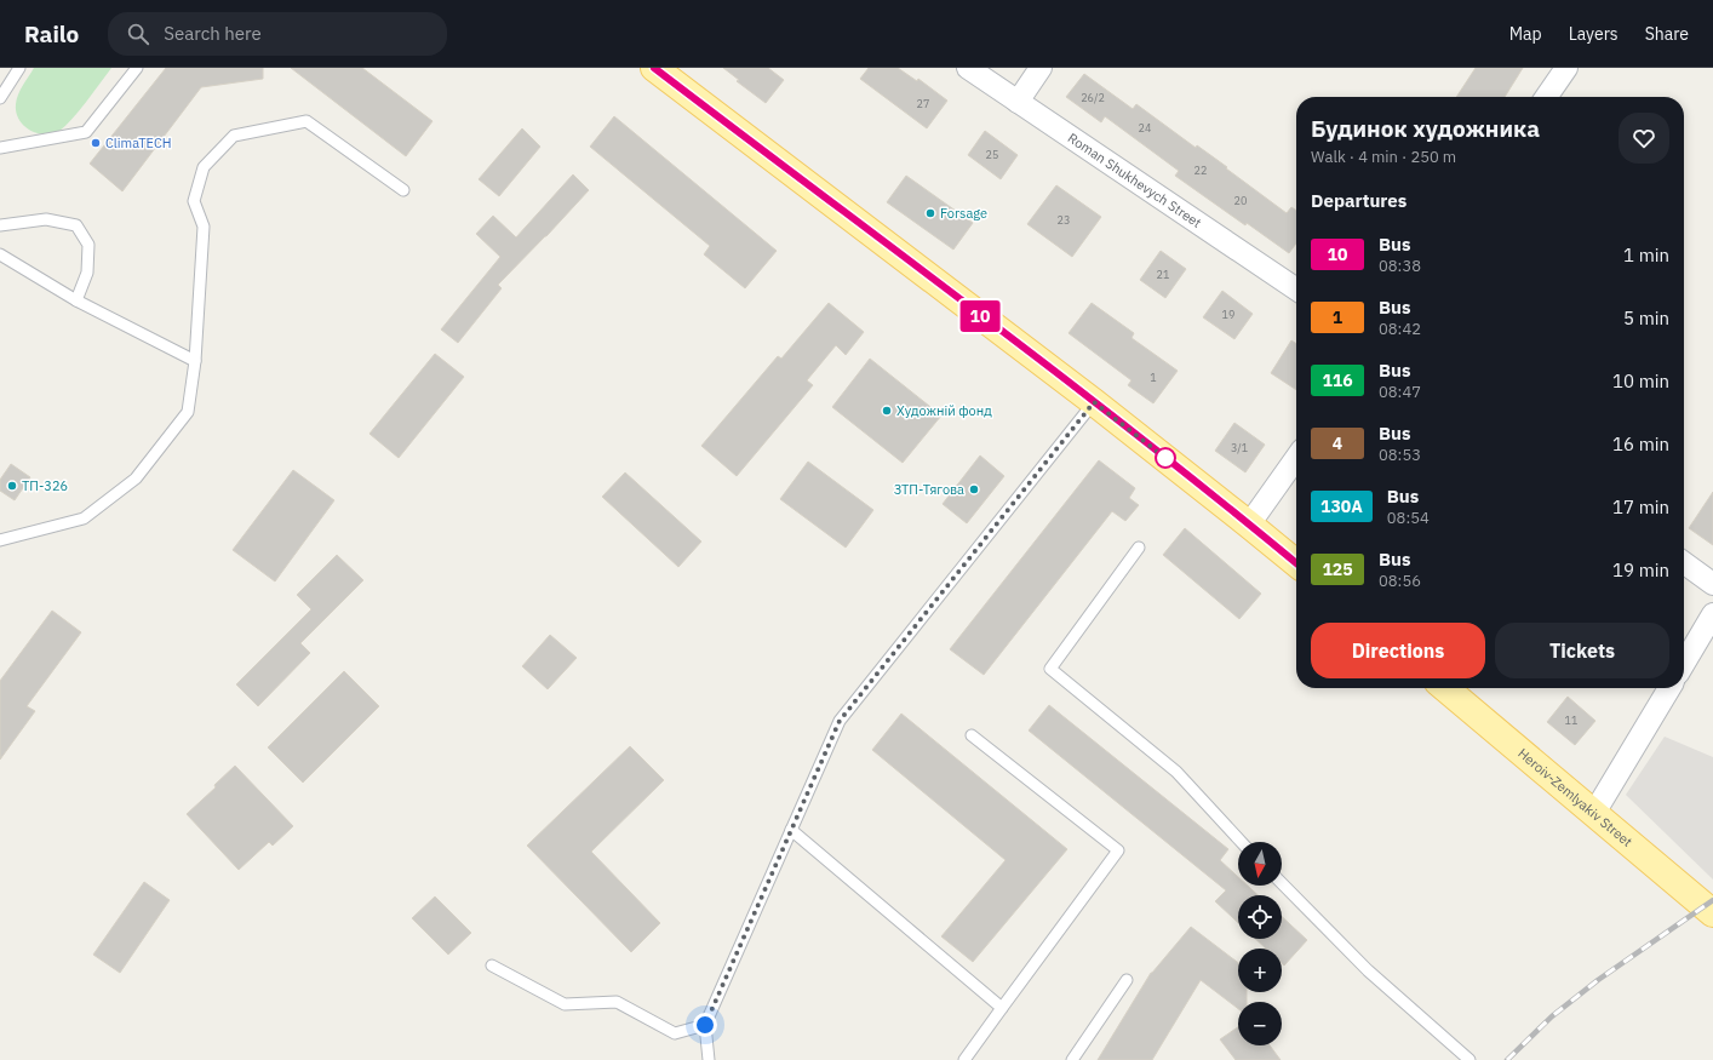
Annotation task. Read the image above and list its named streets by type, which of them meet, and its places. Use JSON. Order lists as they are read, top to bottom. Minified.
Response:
{"streets":{"main road":["Heroiv-Zemlyakiv Street"],"street":["Roman Shukhevych Street"]},"places":["ClimaTECH","Forsage","Художній фонд","ТП-326","ЗТП-Тягова"],"lines":["bus line 10"],"house_numbers":["26/2","27","24","25","22","20","23","21","19","1","3/1","11"],"north":"bottom","page":{"header":"Railo","search":"Search here","nav":["Map","Layers","Share"],"on_map":"10","heading":[["Будинок художника","Walk · 4 min · 250 m"],"Departures"],"list":[{"mark":"10","name":"Bus","note":"08:38","value":"1 min"},{"mark":"1","name":"Bus","note":"08:42","value":"5 min"},{"mark":"116","name":"Bus","note":"08:47","value":"10 min"},{"mark":"4","name":"Bus","note":"08:53","value":"16 min"},{"mark":"130А","name":"Bus","note":"08:54","value":"17 min"},{"mark":"125","name":"Bus","note":"08:56","value":"19 min"}],"buttons":["Directions","Tickets"],"map_buttons":["+","−"]}}
